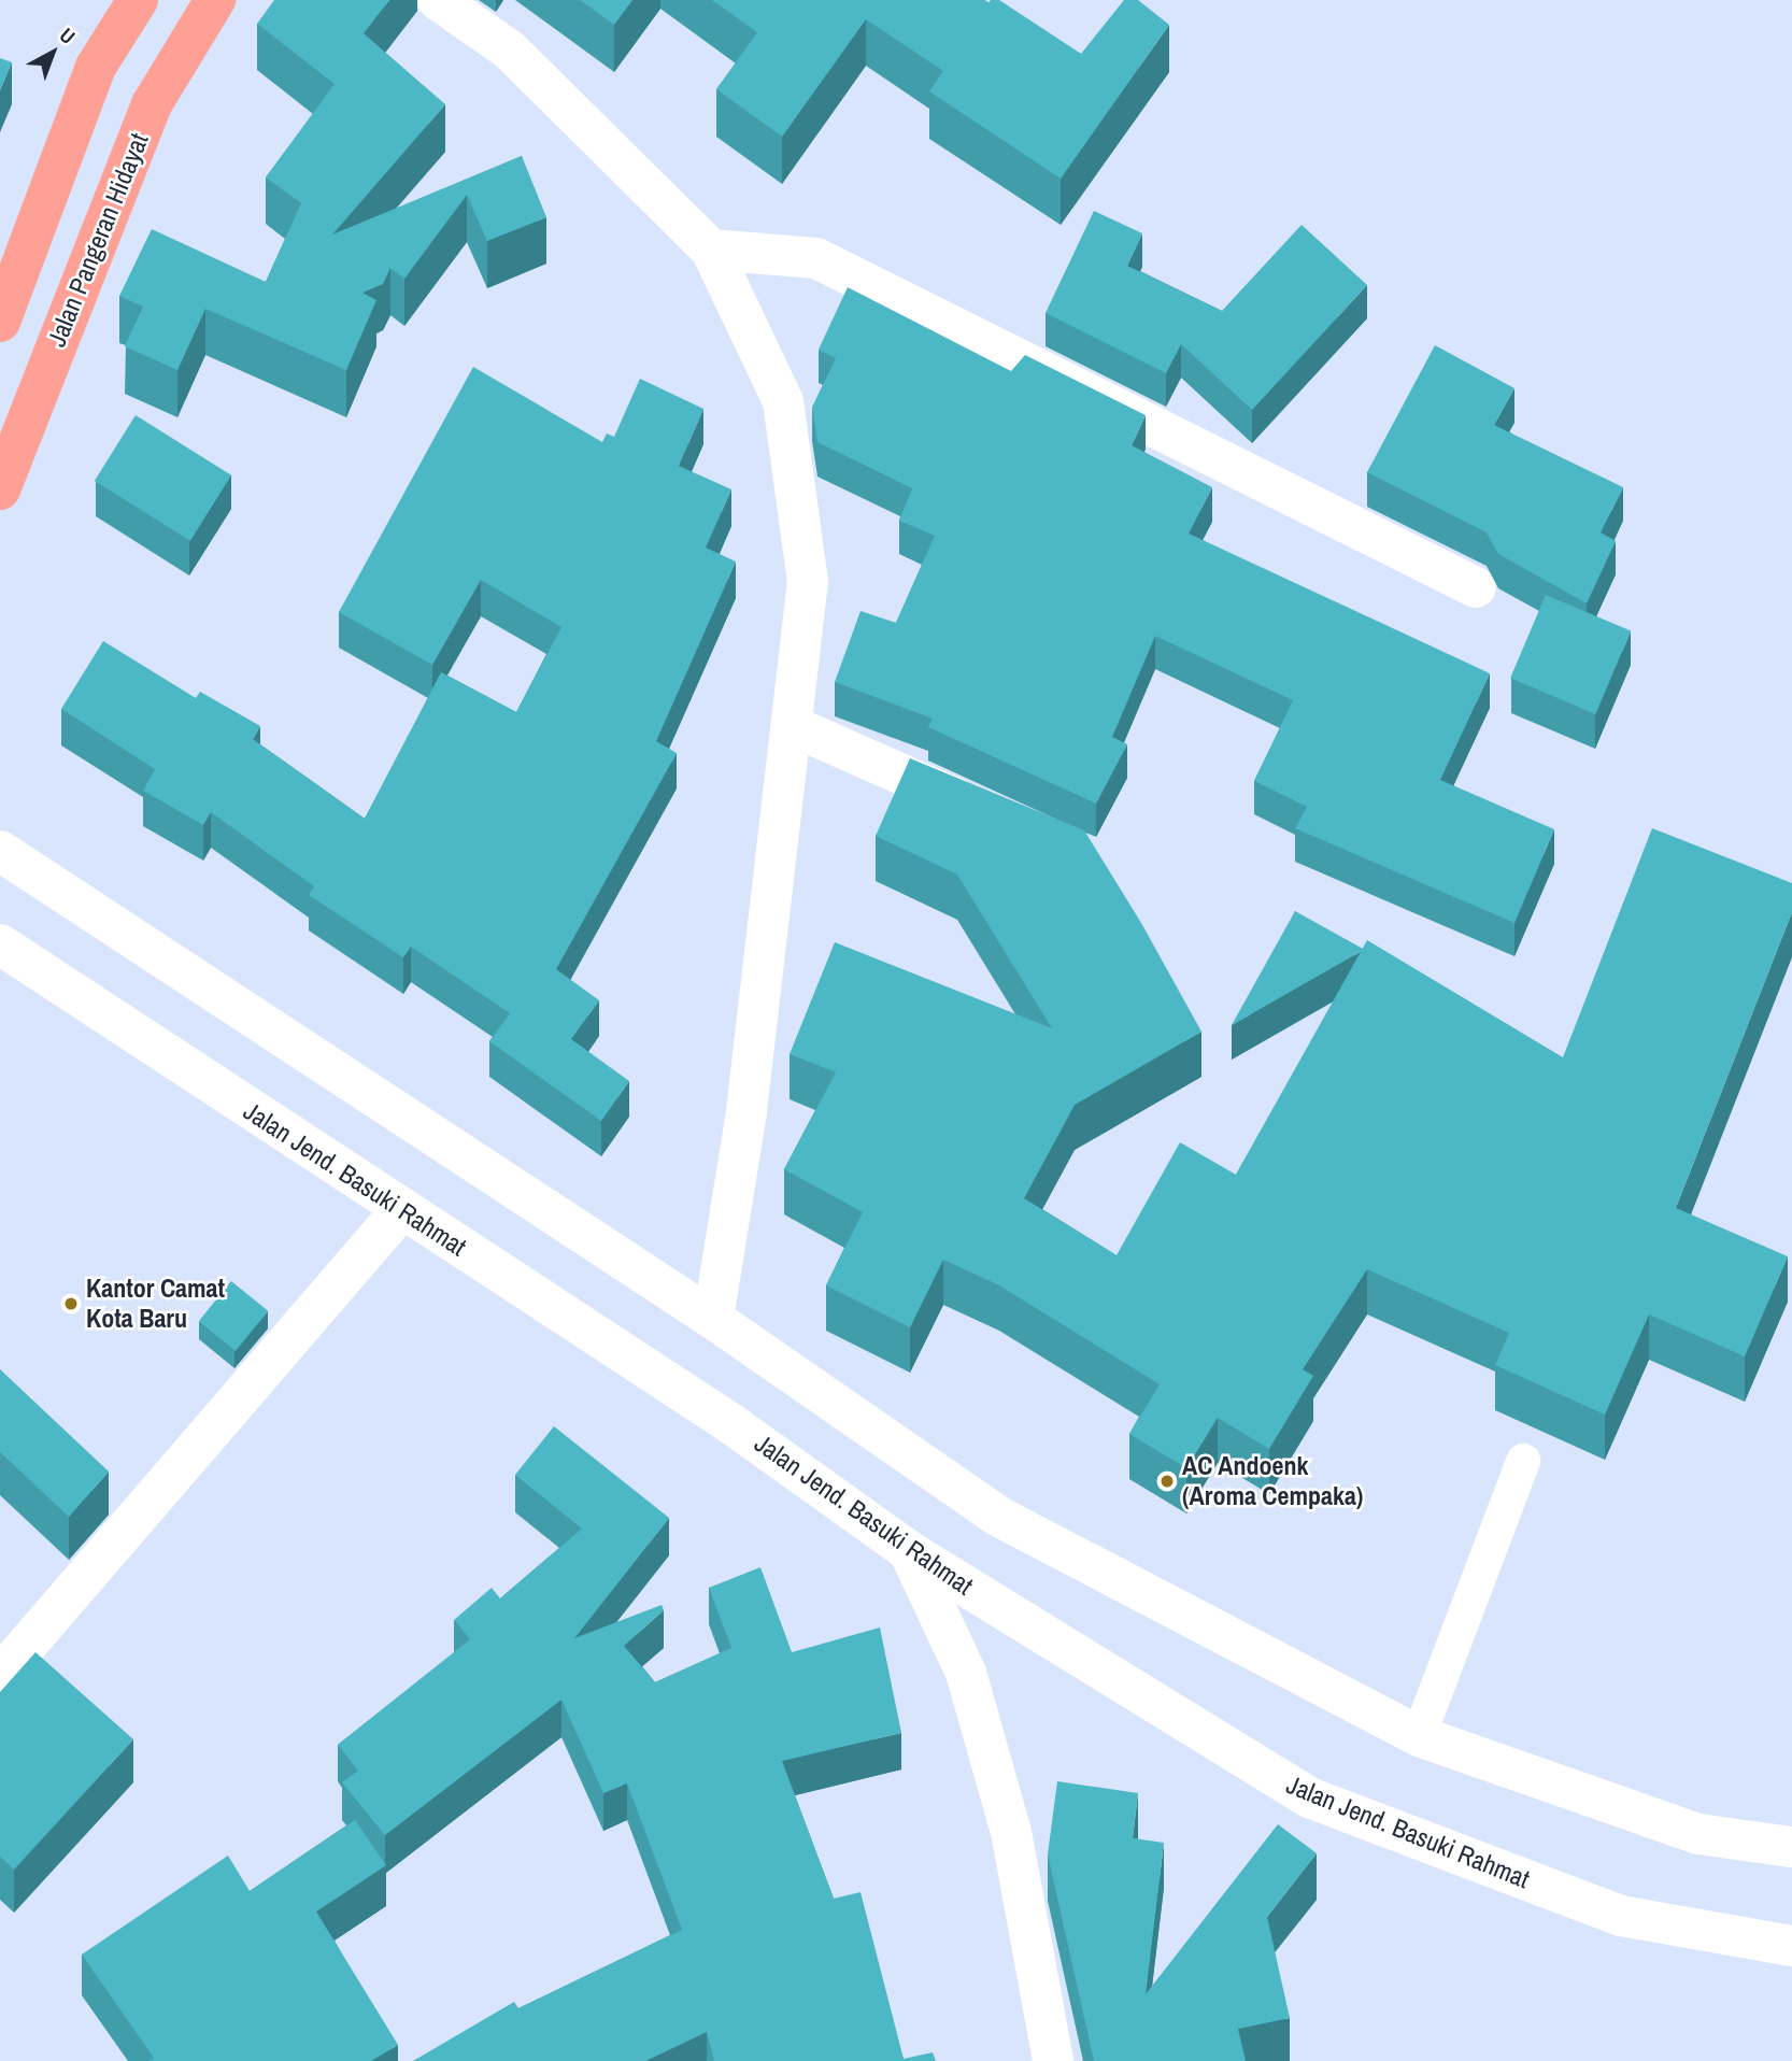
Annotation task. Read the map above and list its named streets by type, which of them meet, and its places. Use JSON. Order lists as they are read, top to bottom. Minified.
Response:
{"streets":{"highway":["Jalan Pangeran Hidayat"],"main road":["Jalan Jend. Basuki Rahmat"]},"places":["Kantor Camat Kota Baru","AC Andoenk (Aroma Cempaka)"],"north":"top right"}
